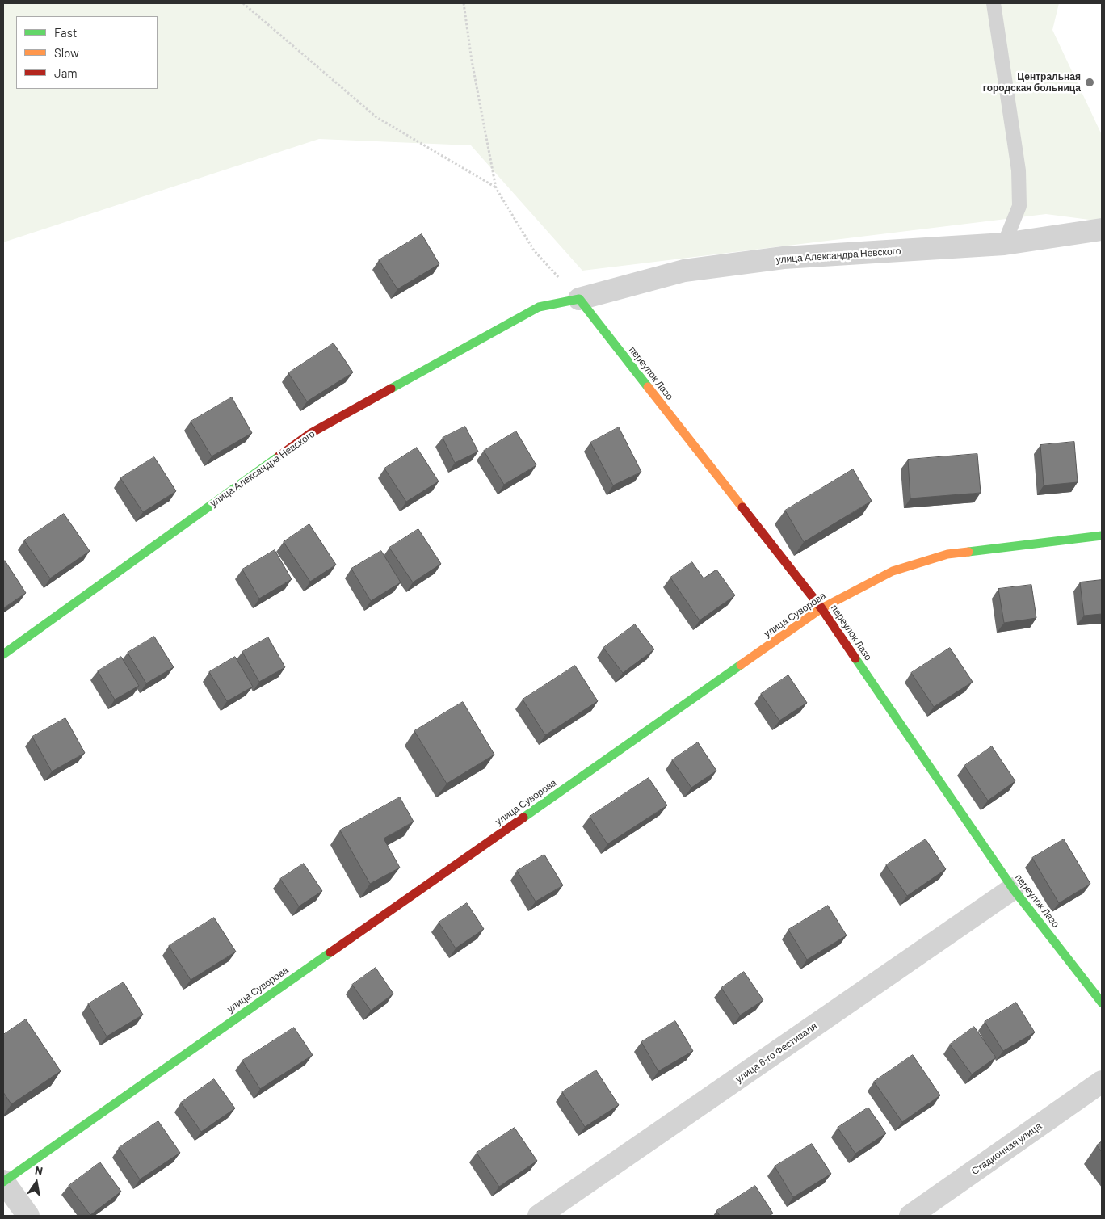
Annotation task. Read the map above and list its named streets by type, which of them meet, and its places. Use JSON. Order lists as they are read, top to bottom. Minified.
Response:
{"streets":{"street":["улица Александра Невского","переулок Лазо","улица Суворова","улица 6-го Фестиваля","Стадионная улица"]},"crossings":[["улица Александра Невского","переулок Лазо"],["переулок Лазо","улица Суворова"],["переулок Лазо","улица 6-го Фестиваля"]],"places":["Центральная городская больница"],"legend":["Fast","Slow","Jam"],"north":"top"}
